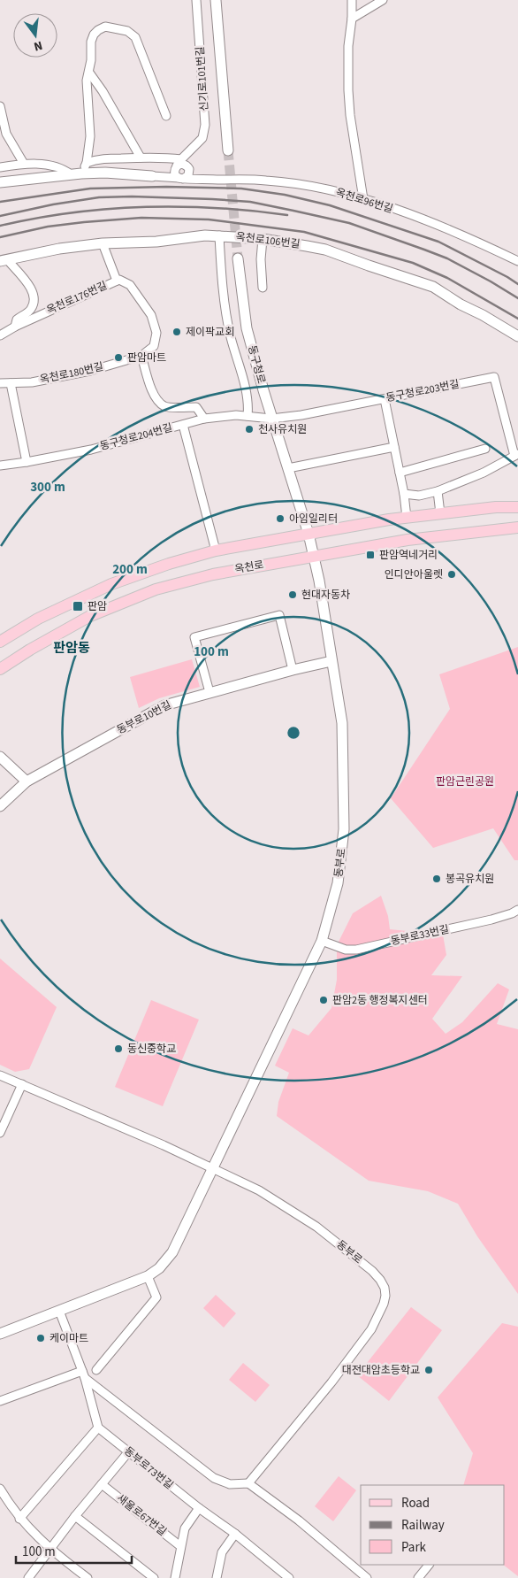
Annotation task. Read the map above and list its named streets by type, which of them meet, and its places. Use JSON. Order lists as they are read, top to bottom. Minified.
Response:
{"streets":{"main road":["옥천로106번길","동구청로","옥천로","동부로10번길","동부로"],"street":["신기로101번길","옥천로96번길","옥천로176번길","옥천로180번길","동구청로203번길","동구청로204번길","동부로33번길","동부로73번길","새울로67번길"]},"crossings":[["신기로101번길","옥천로96번길"],["옥천로176번길","옥천로180번길"],["동구청로","동구청로203번길"],["동구청로","동구청로204번길"],["동구청로","옥천로"],["동구청로","동부로"],["동구청로203번길","동구청로204번길"],["옥천로","동부로"],["동부로10번길","동부로"],["동부로","동부로33번길"]],"districts":["판암동"],"parks":["판암근린공원"],"places":{"other":["제이팍교회","판암마트","천사유치원","아임일리터","인디안아울렛","현대자동차","봉곡유치원","판암2동 행정복지센터","동신중학교","케이마트","대전대암초등학교"],"transit":["판암역네거리","판암"]},"legend":["Road","Railway","Park"],"scale_bar":"100 m","north":"bottom","rings":["300 m","200 m","100 m"]}
